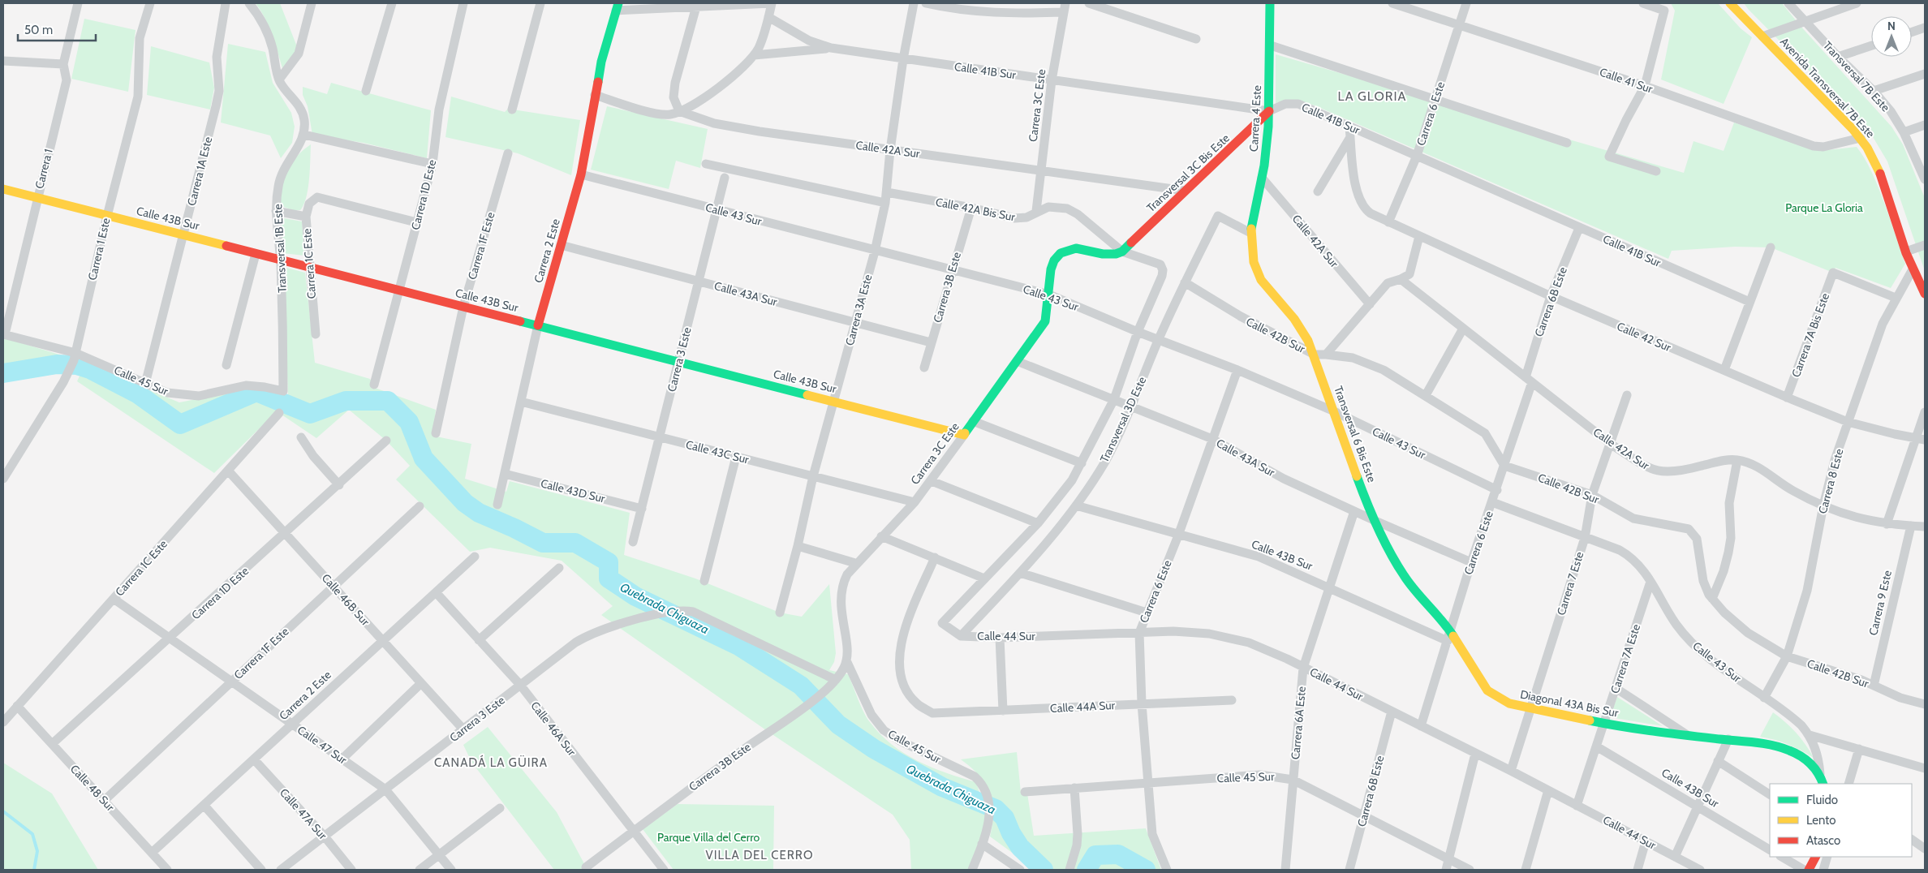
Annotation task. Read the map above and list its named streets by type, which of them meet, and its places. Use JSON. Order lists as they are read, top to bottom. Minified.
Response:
{"streets":{"street":["Calle 41B Sur","Transversal 7B Este","Calle 41 Sur","Avenida Transversal 7B Este","Carrera 3C Este","Carrera 6 Este","Carrera 4 Este","Calle 42A Sur","Carrera 1","Carrera 1A Este","Transversal 3C Bis Este","Carrera 1D Este","Calle 42A Bis Sur","Calle 43 Sur","Calle 43B Sur","Carrera 1F Este","Transversal 1B Este","Carrera 1 Este","Carrera 2 Este","Carrera 1C Este","Carrera 3B Este","Calle 43A Sur","Carrera 6B Este","Carrera 3A Este","Calle 42B Sur","Carrera 7A Bis Este","Calle 42 Sur","Carrera 3 Este","Calle 45 Sur","Transversal 3D Este","Transversal 6 Bis Este","Calle 43C Sur","Carrera 8 Este","Calle 43D Sur","Carrera 7 Este","Calle 46B Sur","Carrera 9 Este","Calle 44 Sur","Carrera 7A Este","Diagonal 43A Bis Sur","Calle 44A Sur","Carrera 6A Este","Calle 46A Sur","Calle 47 Sur","Calle 48 Sur","Calle 47A Sur"]},"crossings":[["Calle 41B Sur","Carrera 3C Este"],["Calle 41B Sur","Carrera 6 Este"],["Calle 41B Sur","Carrera 4 Este"],["Calle 41B Sur","Transversal 3C Bis Este"],["Calle 41B Sur","Carrera 6B Este"],["Calle 41B Sur","Carrera 3A Este"],["Calle 41 Sur","Avenida Transversal 7B Este"],["Calle 41 Sur","Carrera 6 Este"],["Avenida Transversal 7B Este","Carrera 8 Este"],["Carrera 3C Este","Calle 42A Sur"],["Carrera 3C Este","Transversal 3C Bis Este"],["Carrera 3C Este","Calle 42A Bis Sur"],["Carrera 3C Este","Calle 43 Sur"],["Carrera 3C Este","Calle 43B Sur"],["Carrera 3C Este","Carrera 3B Este"],["Carrera 3C Este","Calle 43A Sur"],["Carrera 3C Este","Calle 45 Sur"],["Carrera 3C Este","Calle 43C Sur"],["Carrera 6 Este","Calle 42A Sur"],["Carrera 6 Este","Calle 43 Sur"],["Carrera 6 Este","Calle 43B Sur"],["Carrera 6 Este","Calle 43A Sur"],["Carrera 6 Este","Carrera 6B Este"],["Carrera 6 Este","Calle 42B Sur"],["Carrera 6 Este","Calle 42 Sur"],["Carrera 6 Este","Calle 45 Sur"],["Carrera 6 Este","Calle 44 Sur"],["Carrera 6 Este","Diagonal 43A Bis Sur"],["Carrera 6 Este","Calle 44A Sur"],["Carrera 4 Este","Calle 42A Sur"],["Carrera 4 Este","Transversal 3C Bis Este"],["Carrera 4 Este","Transversal 3D Este"],["Carrera 4 Este","Transversal 6 Bis Este"],["Calle 42A Sur","Transversal 3C Bis Este"],["Calle 42A Sur","Carrera 2 Este"],["Calle 42A Sur","Carrera 6B Este"],["Calle 42A Sur","Carrera 3A Este"],["Calle 42A Sur","Carrera 8 Este"],["Calle 42A Sur","Carrera 7 Este"],["Calle 42A Sur","Carrera 9 Este"],["Carrera 1","Calle 43B Sur"],["Carrera 1","Calle 45 Sur"],["Carrera 1A Este","Calle 43B Sur"],["Carrera 1A Este","Calle 45 Sur"],["Transversal 3C Bis Este","Calle 42A Bis Sur"],["Carrera 1D Este","Calle 43B Sur"],["Carrera 1D Este","Carrera 1C Este"],["Carrera 1D Este","Calle 46B Sur"],["Carrera 1D Este","Calle 47 Sur"],["Carrera 1D Este","Calle 48 Sur"],["Calle 42A Bis Sur","Carrera 3B Este"],["Calle 42A Bis Sur","Carrera 3A Este"],["Calle 42A Bis Sur","Transversal 3D Este"],["Calle 43 Sur","Carrera 2 Este"],["Calle 43 Sur","Carrera 3B Este"],["Calle 43 Sur","Carrera 3A Este"],["Calle 43 Sur","Carrera 3 Este"],["Calle 43 Sur","Transversal 3D Este"],["Calle 43 Sur","Transversal 6 Bis Este"],["Calle 43 Sur","Carrera 8 Este"],["Calle 43 Sur","Carrera 7 Este"],["Calle 43 Sur","Carrera 7A Este"],["Calle 43B Sur","Carrera 1F Este"],["Calle 43B Sur","Transversal 1B Este"],["Calle 43B Sur","Carrera 1 Este"],["Calle 43B Sur","Carrera 2 Este"],["Calle 43B Sur","Carrera 1C Este"],["Calle 43B Sur","Carrera 3A Este"],["Calle 43B Sur","Carrera 3 Este"],["Calle 43B Sur","Transversal 3D Este"],["Calle 43B Sur","Carrera 7A Este"],["Calle 43B Sur","Carrera 6A Este"],["Carrera 1F Este","Calle 46B Sur"],["Carrera 1F Este","Calle 47 Sur"],["Carrera 1F Este","Calle 48 Sur"],["Transversal 1B Este","Calle 45 Sur"],["Carrera 1 Este","Calle 45 Sur"],["Carrera 2 Este","Calle 43A Sur"],["Carrera 2 Este","Calle 43C Sur"],["Carrera 2 Este","Calle 43D Sur"],["Carrera 2 Este","Calle 46B Sur"],["Carrera 2 Este","Calle 46A Sur"],["Carrera 2 Este","Calle 47 Sur"],["Carrera 2 Este","Calle 48 Sur"],["Carrera 2 Este","Calle 47A Sur"],["Carrera 1C Este","Calle 46B Sur"],["Carrera 1C Este","Calle 47 Sur"],["Carrera 1C Este","Calle 48 Sur"],["Carrera 3B Este","Calle 43A Sur"],["Carrera 3B Este","Carrera 3 Este"],["Carrera 3B Este","Calle 45 Sur"],["Carrera 3B Este","Calle 46A Sur"],["Calle 43A Sur","Carrera 3A Este"],["Calle 43A Sur","Carrera 3 Este"],["Calle 43A Sur","Transversal 3D Este"],["Calle 43A Sur","Transversal 6 Bis Este"],["Calle 43A Sur","Diagonal 43A Bis Sur"],["Calle 43A Sur","Carrera 6A Este"],["Carrera 6B Este","Calle 42 Sur"],["Carrera 6B Este","Calle 45 Sur"],["Carrera 6B Este","Calle 44 Sur"],["Carrera 3A Este","Calle 43C Sur"],["Calle 42B Sur","Transversal 3D Este"],["Calle 42B Sur","Transversal 6 Bis Este"],["Calle 42B Sur","Carrera 8 Este"],["Calle 42B Sur","Carrera 7 Este"],["Calle 42B Sur","Carrera 9 Este"],["Carrera 7A Bis Este","Calle 42 Sur"],["Carrera 7A Bis Este","Carrera 8 Este"],["Calle 42 Sur","Carrera 8 Este"],["Carrera 3 Este","Calle 43C Sur"],["Carrera 3 Este","Calle 43D Sur"],["Carrera 3 Este","Calle 46B Sur"],["Carrera 3 Este","Calle 46A Sur"],["Carrera 3 Este","Calle 47 Sur"],["Carrera 3 Este","Calle 47A Sur"],["Calle 45 Sur","Carrera 6A Este"],["Transversal 3D Este","Transversal 6 Bis Este"],["Transversal 3D Este","Calle 44 Sur"],["Transversal 6 Bis Este","Diagonal 43A Bis Sur"],["Carrera 7 Este","Calle 44 Sur"],["Carrera 7 Este","Diagonal 43A Bis Sur"],["Calle 44 Sur","Carrera 7A Este"],["Calle 44 Sur","Carrera 6A Este"],["Carrera 7A Este","Diagonal 43A Bis Sur"]],"districts":["LA GLORIA","CANADÁ LA GÜIRA","VILLA DEL CERRO"],"water":["Quebrada Chiguaza"],"parks":["Parque La Gloria","Parque Villa del Cerro"],"legend":["Fluido","Lento","Atasco"],"scale_bar":"50 m","north":"top"}
